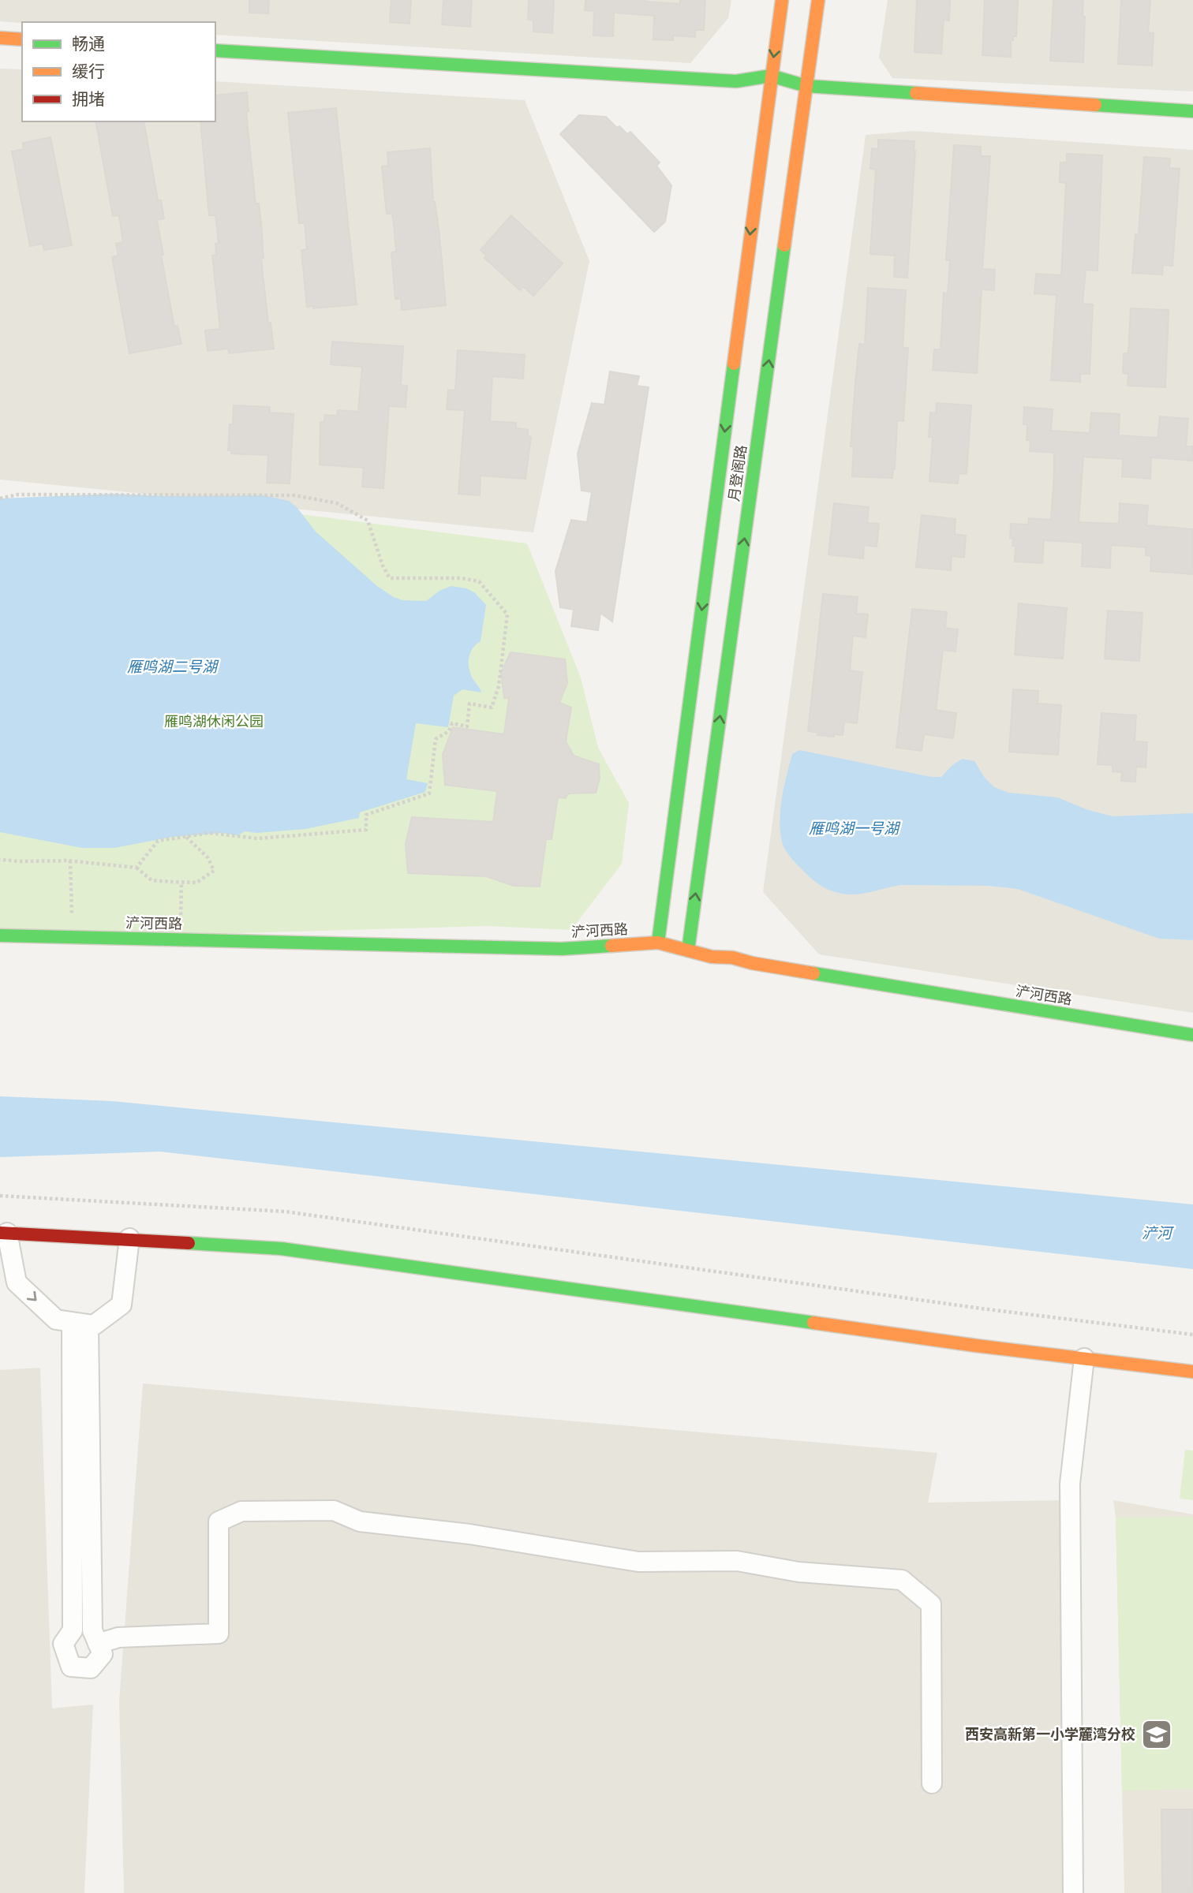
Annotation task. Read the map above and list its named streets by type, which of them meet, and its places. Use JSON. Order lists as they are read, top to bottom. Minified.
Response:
{"streets":{"street":["月登阁路","浐河西路"]},"crossings":[["月登阁路","浐河西路"]],"water":["雁鸣湖二号湖","雁鸣湖一号湖","浐河"],"parks":["雁鸣湖休闲公园"],"places":{"school or university":["西安高新第一小学麓湾分校"]},"legend":["畅通","缓行","拥堵"]}
